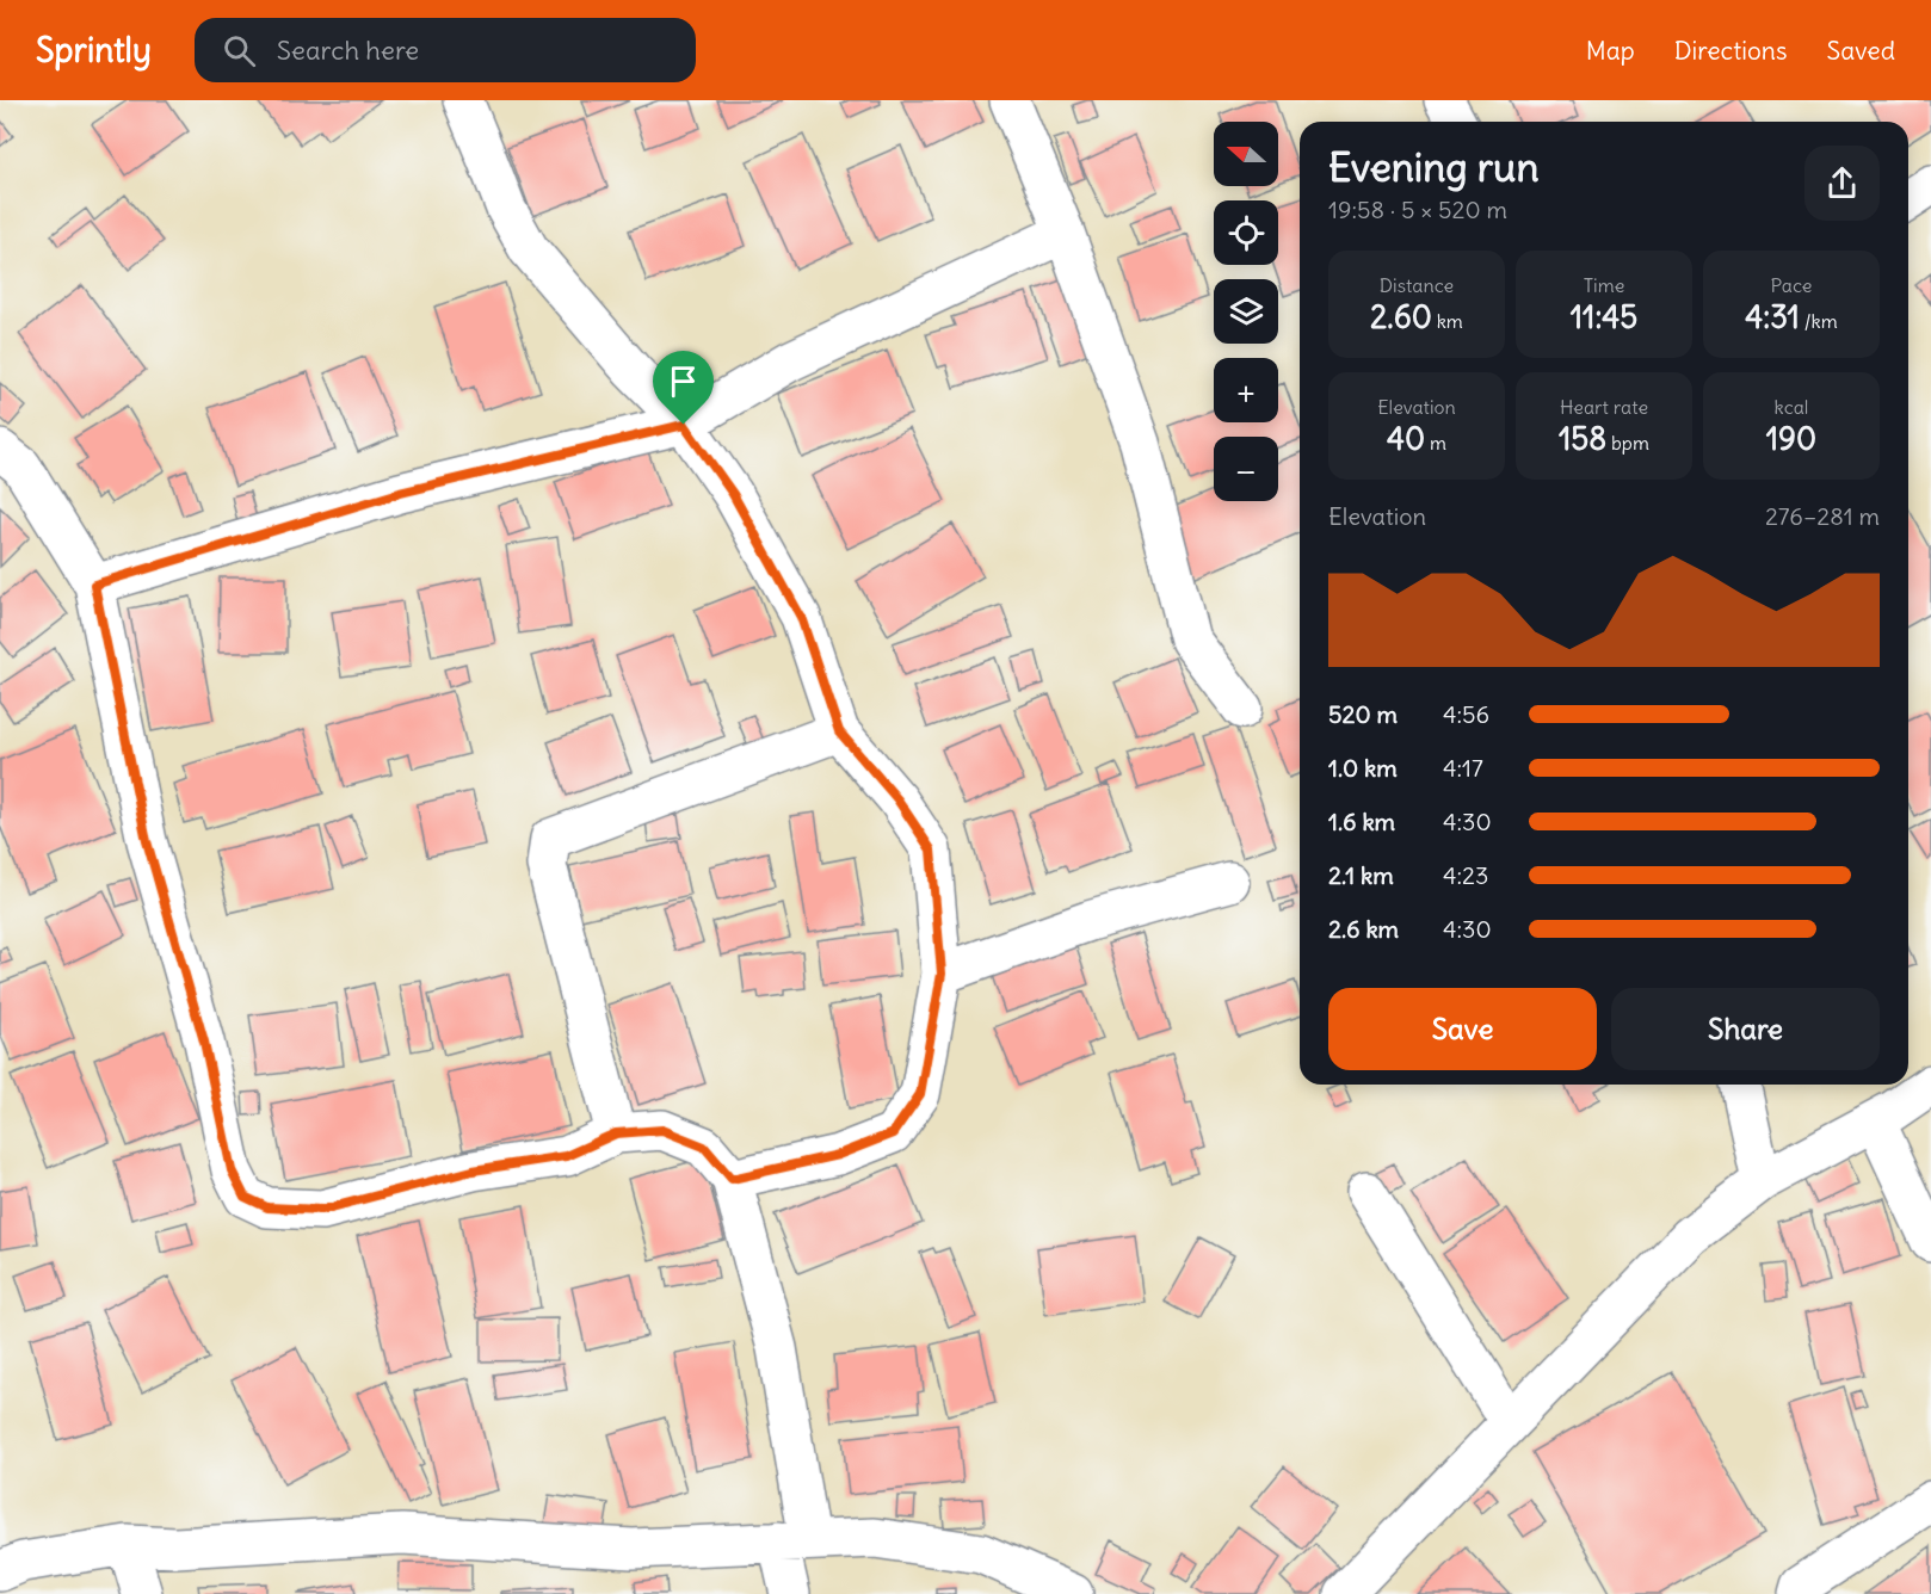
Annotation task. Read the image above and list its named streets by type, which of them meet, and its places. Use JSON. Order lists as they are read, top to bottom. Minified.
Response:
{"north":"left","page":{"header":"Sprintly","search":"Search here","nav":["Map","Directions","Saved"],"map_buttons":["+","−"],"heading":["Evening run","19:58 · 5 × 520 m"],"stats":[["Distance","2.60 km"],["Time","11:45"],["Pace","4:31 /km"],["Elevation","40 m"],["Heart rate","158 bpm"],["kcal","190"]],"chart":["Elevation","276–281 m"],"list":[{"name":"520 m","note":"4:56"},{"name":"1.0 km","note":"4:17"},{"name":"1.6 km","note":"4:30"},{"name":"2.1 km","note":"4:23"},{"name":"2.6 km","note":"4:30"}],"buttons":["Save","Share"]}}
